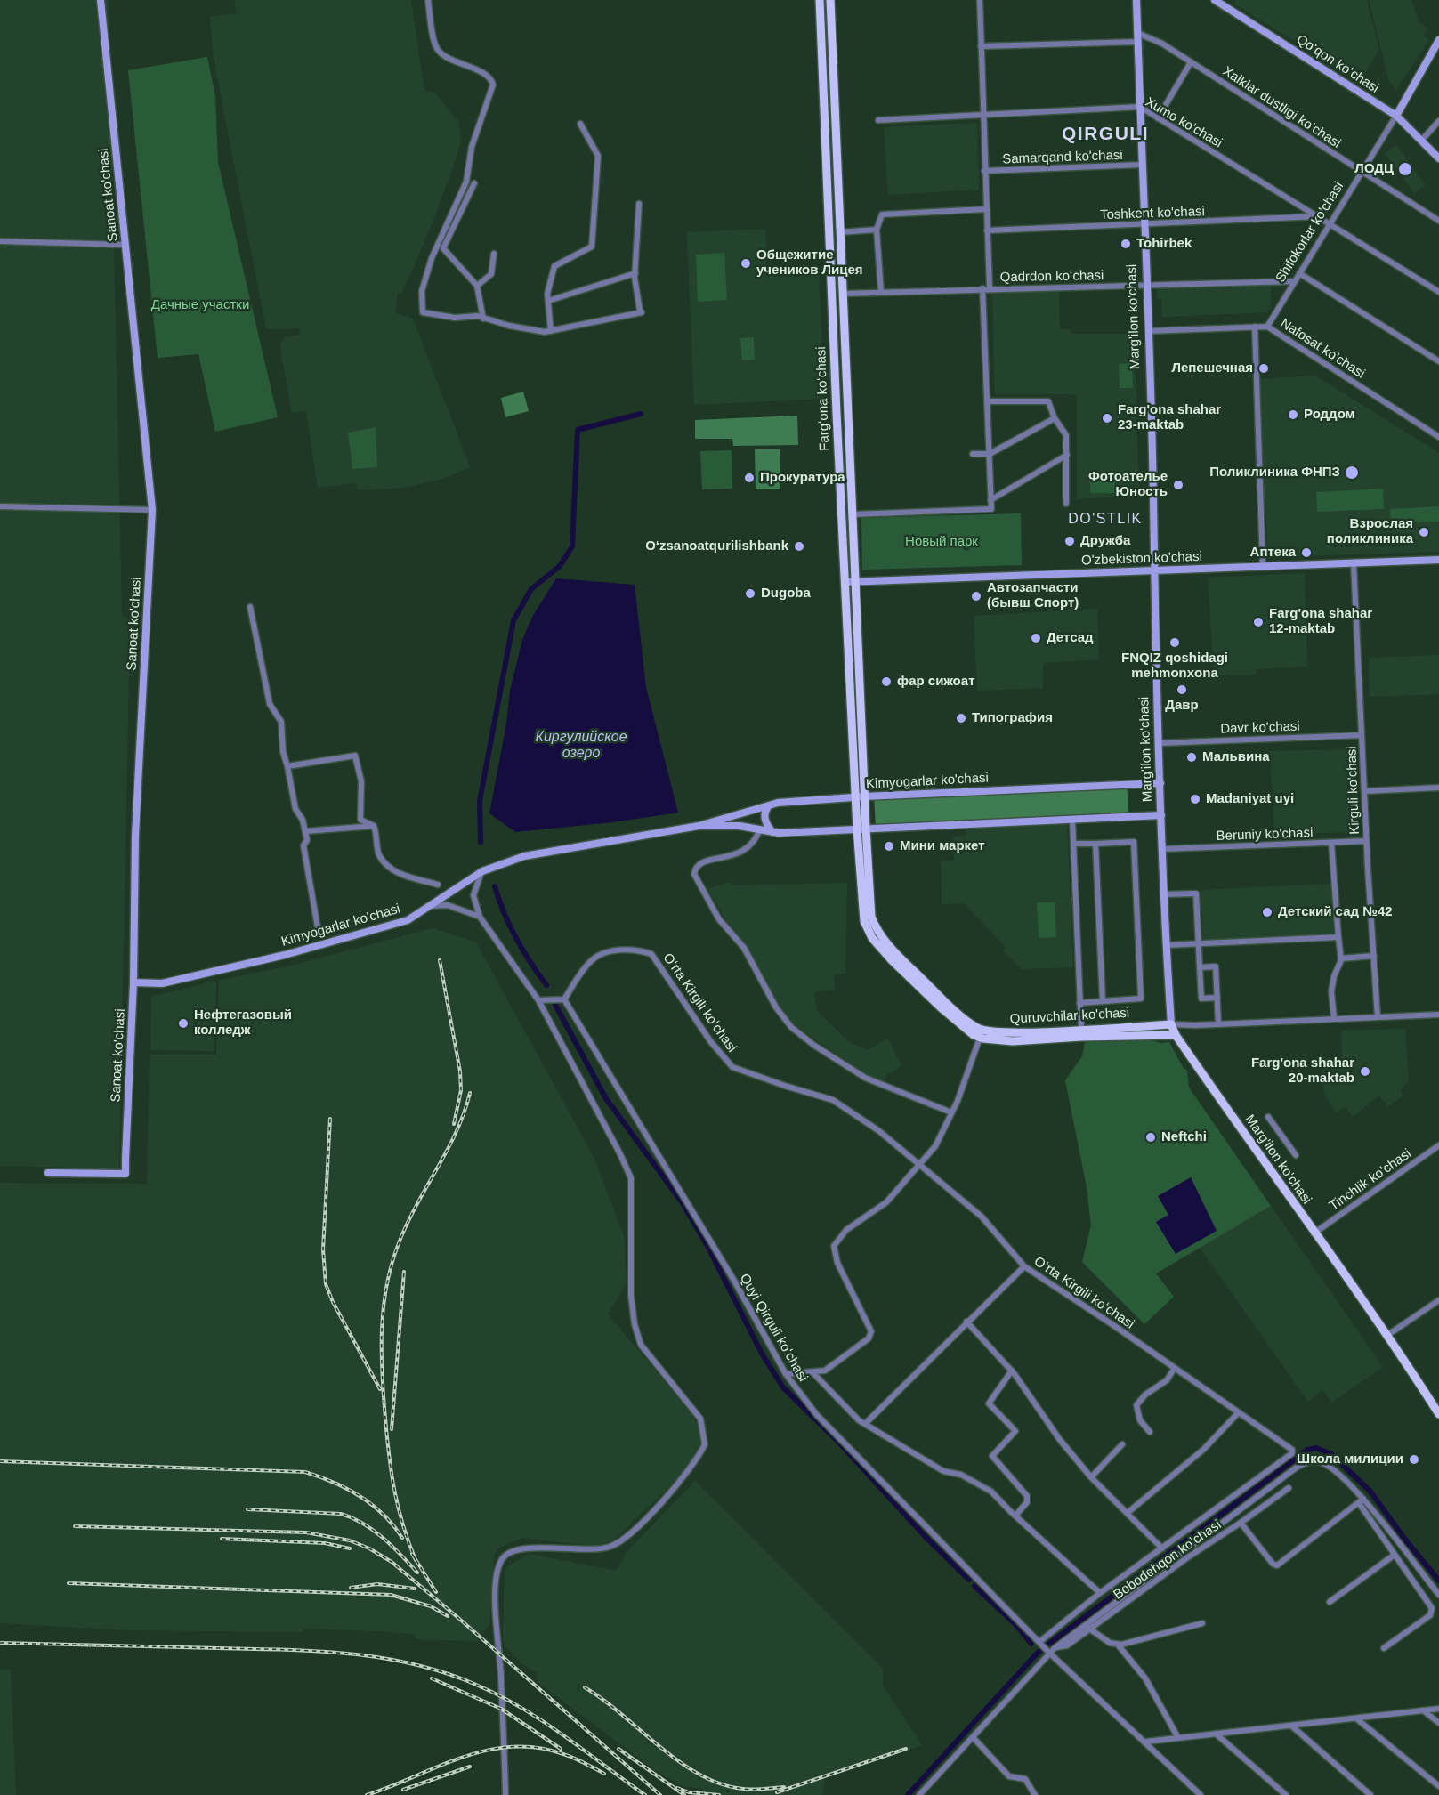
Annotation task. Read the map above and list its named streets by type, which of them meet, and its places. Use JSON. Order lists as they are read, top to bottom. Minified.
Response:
{"streets":{"main road":["Marg'ilon ko'chasi","Fargʻona koʻchasi","Quruvchilar ko'chasi"],"street":["Qoʻqon koʻchasi","Xalklar dustligi ko'chasi","Xumo ko'chasi","Samarqand ko'chasi","Sanoat ko'chasi","Toshkent ko'chasi","Shifokorlar ko'chasi","Qadrdon koʻchasi","Nafosat ko'chasi","O'zbekiston ko'chasi","Davr ko'chasi","Kimyogarlar ko'chasi","Kirguli ko'chasi","Beruniy ko'chasi","Oʻrta Kirgili koʻchasi","Tinchlik ko'chasi","Quyi Qirguli koʻchasi","Bobodehqon koʼchasi"]},"crossings":[["Qoʻqon koʻchasi","Shifokorlar ko'chasi"],["Xalklar dustligi ko'chasi","Shifokorlar ko'chasi"],["Xalklar dustligi ko'chasi","Marg'ilon ko'chasi"],["Xumo ko'chasi","Toshkent ko'chasi"],["Xumo ko'chasi","Shifokorlar ko'chasi"],["Xumo ko'chasi","Marg'ilon ko'chasi"],["Samarqand ko'chasi","Marg'ilon ko'chasi"],["Sanoat ko'chasi","Kimyogarlar ko'chasi"],["Toshkent ko'chasi","Marg'ilon ko'chasi"],["Shifokorlar ko'chasi","Qadrdon koʻchasi"],["Shifokorlar ko'chasi","Nafosat ko'chasi"],["Qadrdon koʻchasi","Marg'ilon ko'chasi"],["Qadrdon koʻchasi","Fargʻona koʻchasi"],["Marg'ilon ko'chasi","Nafosat ko'chasi"],["Marg'ilon ko'chasi","O'zbekiston ko'chasi"],["Marg'ilon ko'chasi","Davr ko'chasi"],["Marg'ilon ko'chasi","Kimyogarlar ko'chasi"],["Marg'ilon ko'chasi","Beruniy ko'chasi"],["Marg'ilon ko'chasi","Quruvchilar ko'chasi"],["Marg'ilon ko'chasi","Tinchlik ko'chasi"],["Fargʻona koʻchasi","O'zbekiston ko'chasi"],["Fargʻona koʻchasi","Kimyogarlar ko'chasi"],["Fargʻona koʻchasi","Quruvchilar ko'chasi"],["O'zbekiston ko'chasi","Kirguli ko'chasi"],["Davr ko'chasi","Kirguli ko'chasi"],["Kimyogarlar ko'chasi","Quruvchilar ko'chasi"],["Kirguli ko'chasi","Beruniy ko'chasi"],["Kirguli ko'chasi","Quruvchilar ko'chasi"],["Oʻrta Kirgili koʻchasi","Quyi Qirguli koʻchasi"]],"districts":["QIRGULI","DO'STLIK"],"water":["Киргулийское озеро"],"parks":["Дачные участки","Новый парк"],"places":["ЛОДЦ","Tohirbek","Общежитие учеников Лицея","Лепешечная","Роддом","Farg'ona shahar 23-maktab","Поликлиника ФНПЗ","Прокуратура","Фотоателье Юность","Взрослая поликлиника","Дружба","Oʻzsanoatqurilishbank","Аптека","Dugoba","Автозапчасти (бывш Спорт)","Farg'ona shahar 12-maktab","Детсад","FNQIZ qoshidagi mehmonxona","фар сижоат","Давр","Типография","Мальвина","Madaniyat uyi","Мини маркет","Детский сад №42","Нефтегазовый колледж","Farg'ona shahar 20-maktab","Neftchi","Школа милиции"]}
